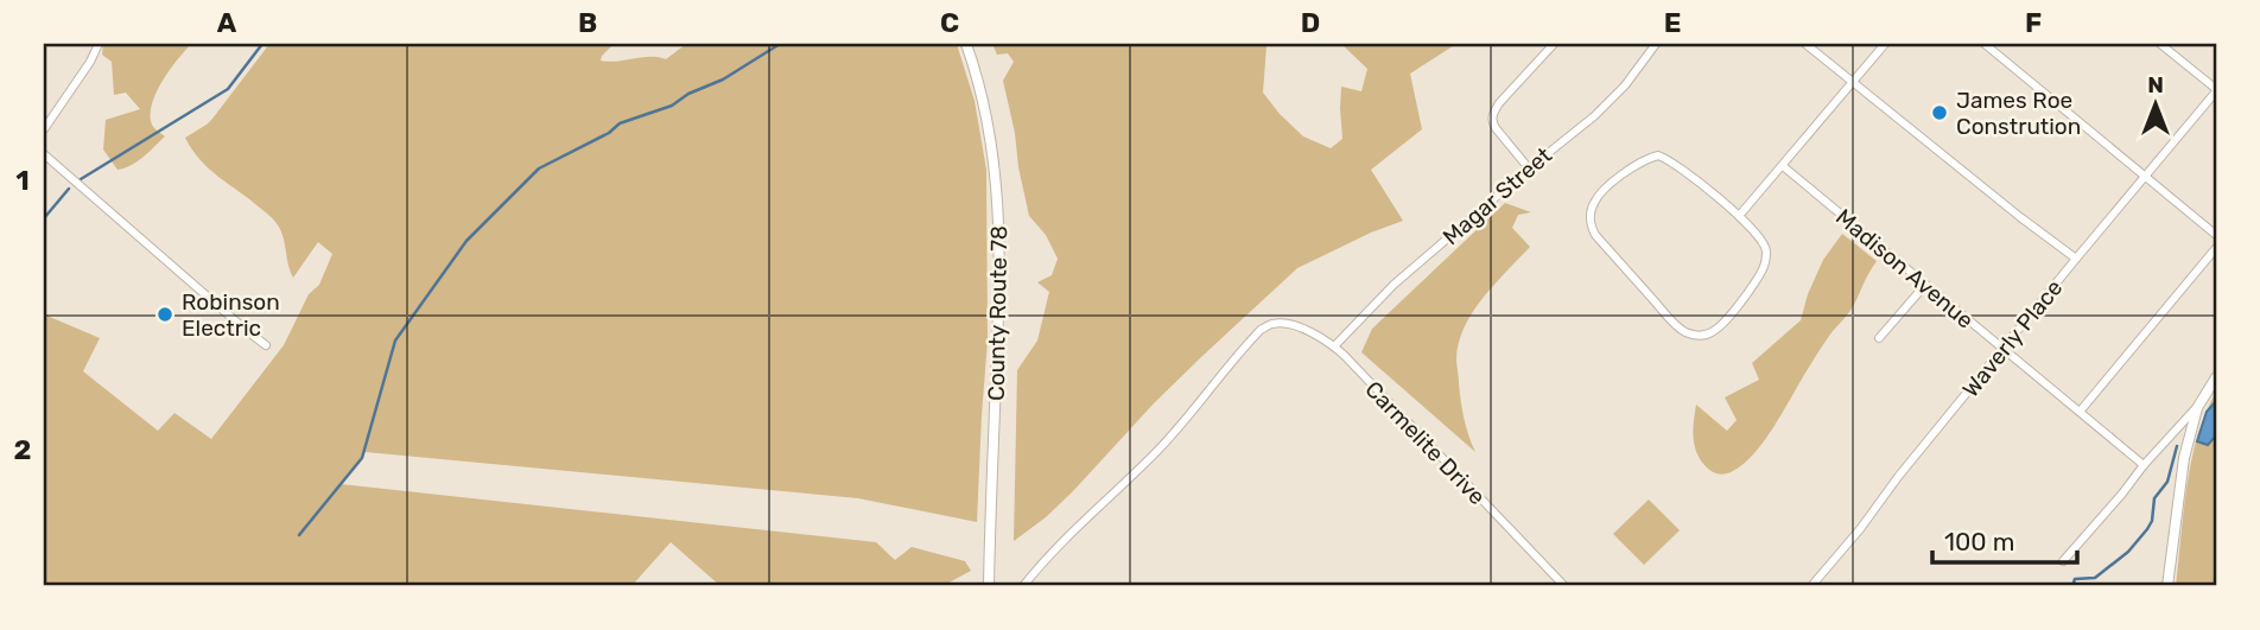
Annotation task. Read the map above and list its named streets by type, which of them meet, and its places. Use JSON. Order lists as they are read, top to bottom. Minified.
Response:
{"streets":{"street":["Magar Street","Madison Avenue","County Route 78","Waverly Place","Carmelite Drive"]},"crossings":[["Magar Street","Carmelite Drive"],["Madison Avenue","Waverly Place"]],"places":["James Roe Constrution","Robinson Electric"],"scale_bar":"100 m","north":"top","grid":{"columns":["A","B","C","D","E","F"],"rows":["1","2"]}}
